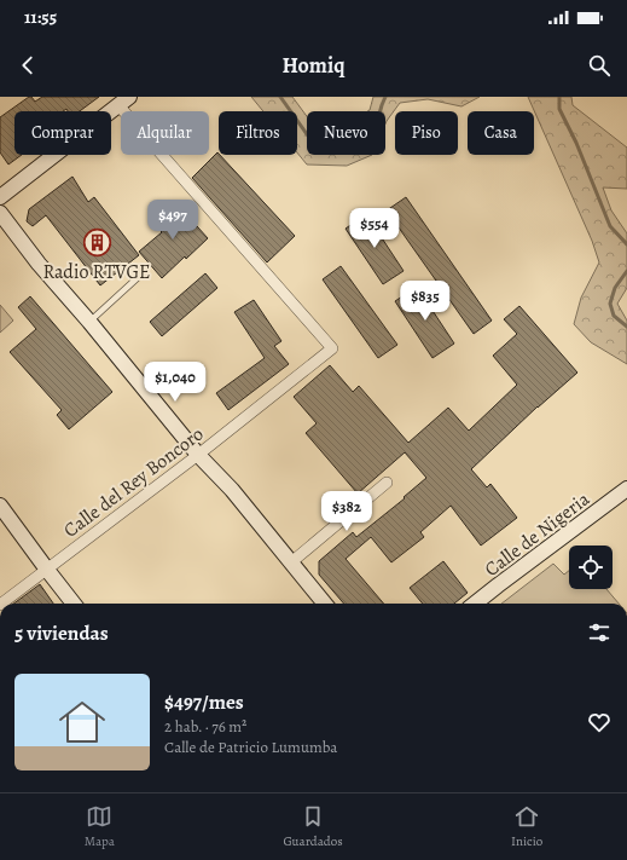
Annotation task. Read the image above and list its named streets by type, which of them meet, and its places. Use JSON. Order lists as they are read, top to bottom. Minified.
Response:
{"streets":{"street":["Calle del Rey Boncoro","Calle de Nigeria"]},"places":{"building":["Radio RTVGE"]},"page":{"status":"11:55","header":"Homiq","chip":["Comprar","Alquilar","Filtros","Nuevo","Piso","Casa"],"price":["$497","$554","$835","$1,040","$382"],"heading":"5 viviendas","list":[{"name":"$497/mes","note":"2 hab. · 76 m² · Calle de Patricio Lumumba"}],"tabs":["Mapa","Guardados","Inicio"]}}
